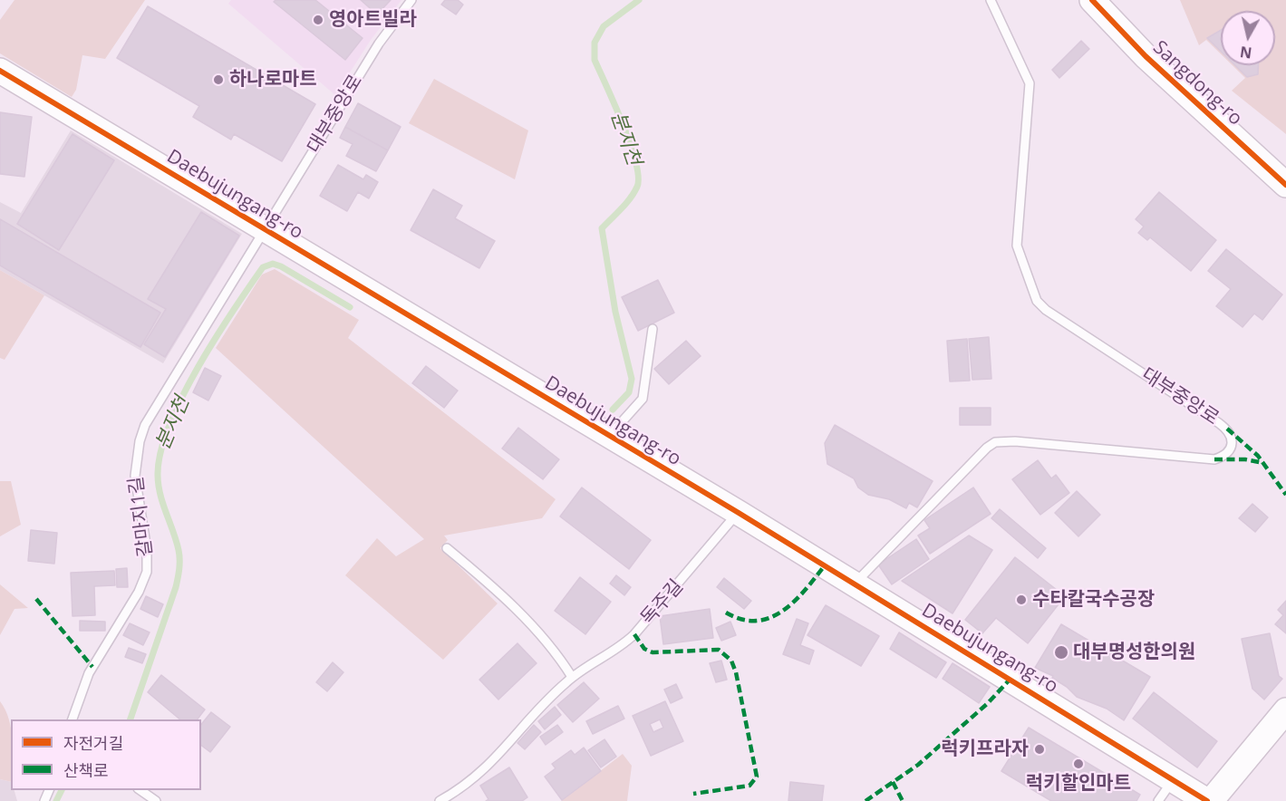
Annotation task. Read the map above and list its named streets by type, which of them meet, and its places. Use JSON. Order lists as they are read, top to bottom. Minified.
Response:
{"streets":{"street":["Sangdong-ro","Daebujungang-ro"],"lane":["대부중앙로","갈마지1길","독주길"]},"crossings":[["대부중앙로","Daebujungang-ro"],["대부중앙로","갈마지1길"],["Daebujungang-ro","갈마지1길"],["Daebujungang-ro","독주길"]],"water":["분지천"],"places":["영아트빌라","하나로마트","수타칼국수공장","대부명성한의원","럭키프라자","럭키할인마트"],"legend":["자전거길","산책로"],"north":"bottom"}
